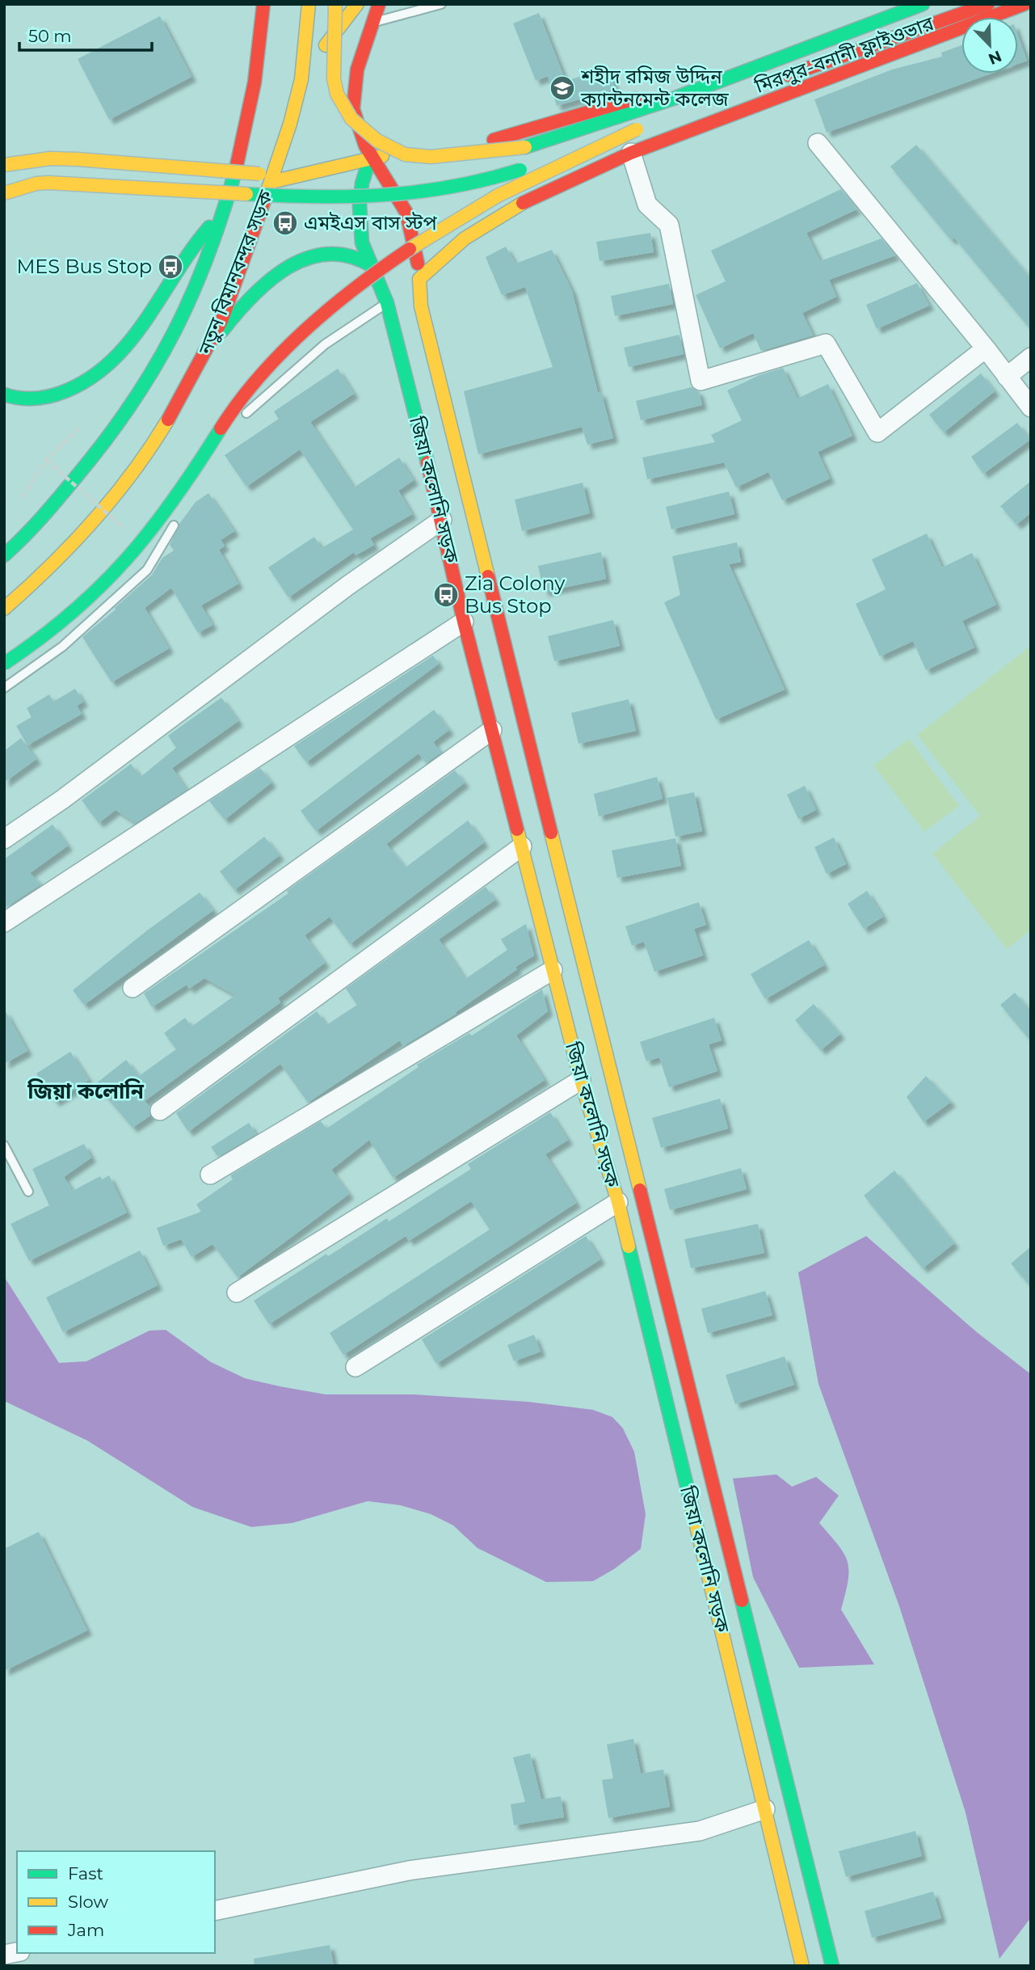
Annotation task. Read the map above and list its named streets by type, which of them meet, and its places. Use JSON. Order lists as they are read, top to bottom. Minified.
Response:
{"streets":{"main road":["মিরপুর-বনানী ফ্লাইওভার","নতুন বিমানবন্দর সড়ক","জিয়া কলোনি সড়ক"]},"districts":["জিয়া কলোনি"],"places":{"school or university":["শহীদ রমিজ উদ্দিন ক্যান্টনমেন্ট কলেজ"],"bus stop":["এমইএস বাস স্টপ","MES Bus Stop","Zia Colony Bus Stop"]},"legend":["Fast","Slow","Jam"],"scale_bar":"50 m","north":"bottom right"}
